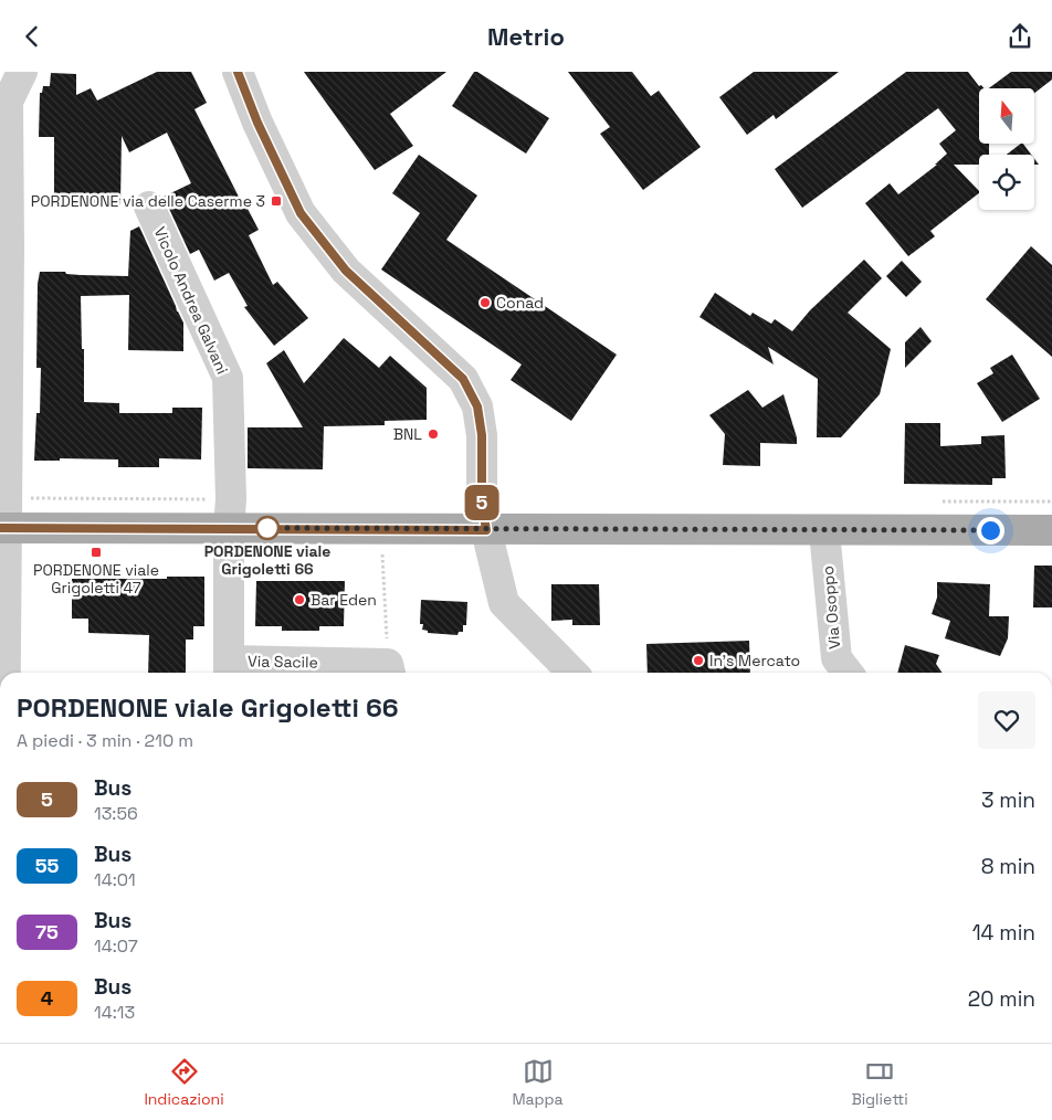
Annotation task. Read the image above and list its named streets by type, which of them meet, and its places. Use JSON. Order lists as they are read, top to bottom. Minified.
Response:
{"streets":{"street":["Vicolo Andrea Galvani","Via Osoppo","Via Sacile"]},"crossings":[["Vicolo Andrea Galvani","Via Sacile"]],"places":{"transit":["PORDENONE via delle Caserme 3","PORDENONE viale Grigoletti 47"],"other":["Conad","BNL","PORDENONE viale Grigoletti 66","Bar Eden","In's Mercato"]},"lines":["bus line 5"],"north":"top","page":{"header":"Metrio","on_map":"5","heading":["PORDENONE viale Grigoletti 66","A piedi · 3 min · 210 m"],"list":[{"mark":"5","name":"Bus","note":"13:56","value":"3 min"},{"mark":"55","name":"Bus","note":"14:01","value":"8 min"},{"mark":"75","name":"Bus","note":"14:07","value":"14 min"},{"mark":"4","name":"Bus","note":"14:13","value":"20 min"}],"tabs":["Indicazioni","Mappa","Biglietti"]}}
